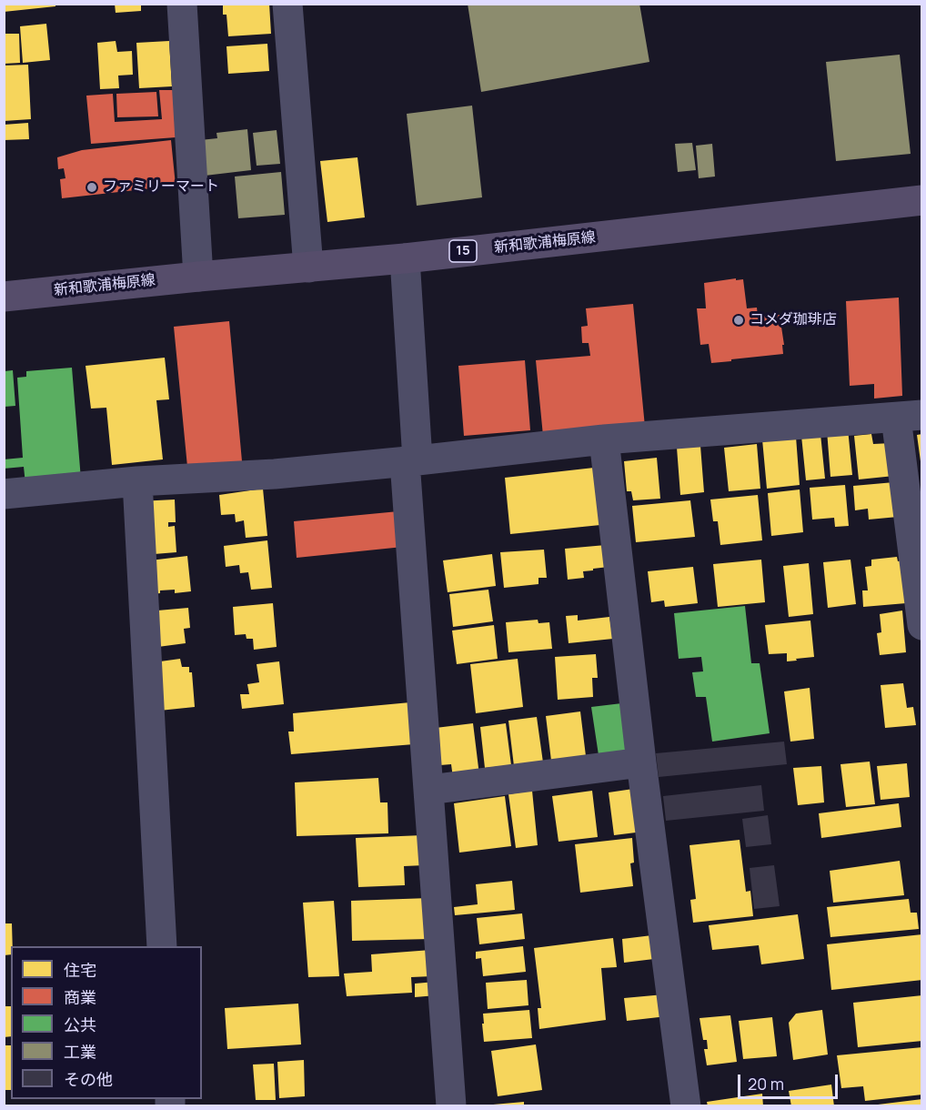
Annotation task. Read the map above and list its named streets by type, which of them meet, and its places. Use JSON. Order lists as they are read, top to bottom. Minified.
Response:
{"streets":{"main road":["新和歌浦梅原線","15"]},"places":["ファミリーマート","コメダ珈琲店"],"legend":["住宅","商業","公共","工業","その他"],"scale_bar":"20 m"}
